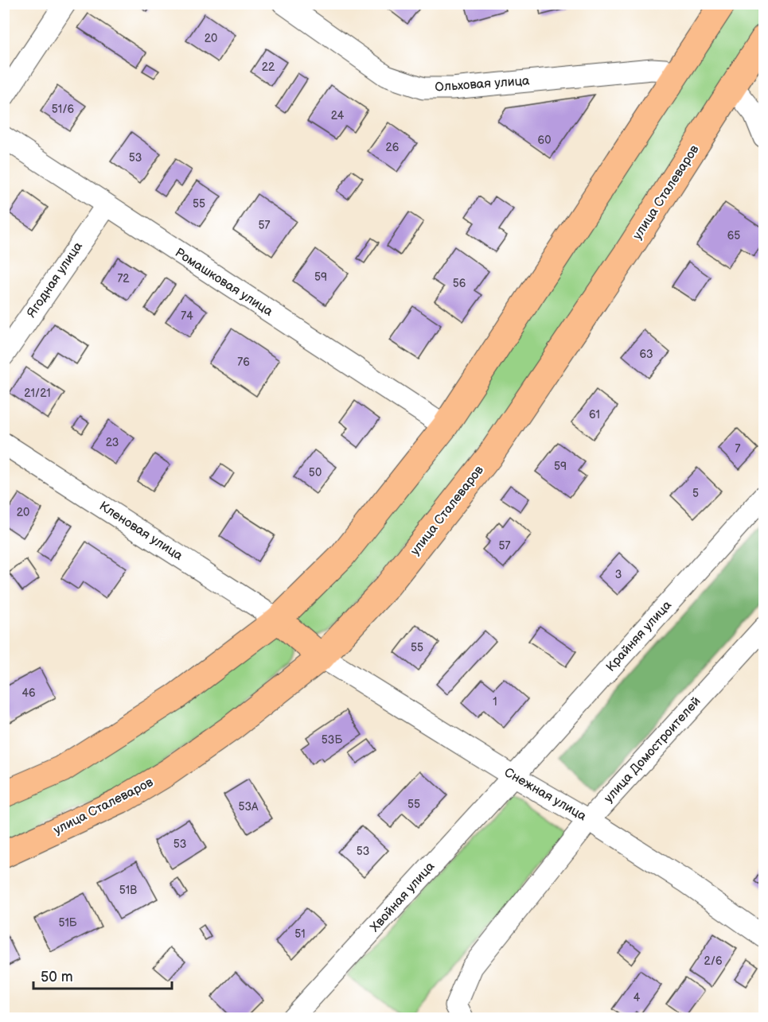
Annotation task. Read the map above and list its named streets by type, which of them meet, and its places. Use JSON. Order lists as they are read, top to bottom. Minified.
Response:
{"streets":{"main road":["улица Сталеваров"],"street":["Ольховая улица","Ягодная улица","Ромашковая улица","Кленовая улица","Крайняя улица","улица Домостроителей","Снежная улица","Хвойная улица"]},"crossings":[["улица Сталеваров","Снежная улица"],["Ягодная улица","Ромашковая улица"],["Крайняя улица","Снежная улица"],["Крайняя улица","Хвойная улица"],["улица Домостроителей","Снежная улица"],["Снежная улица","Хвойная улица"]],"house_numbers":["20","22","51/6","24","60","26","53","55","57","65","59","72","56","74","63","76","21/21","61","23","7","59","50","5","20","57","3","55","46","1","53Б","55","53А","53","53","51В","51Б","51","2/6","4"],"scale_bar":"50 m"}
